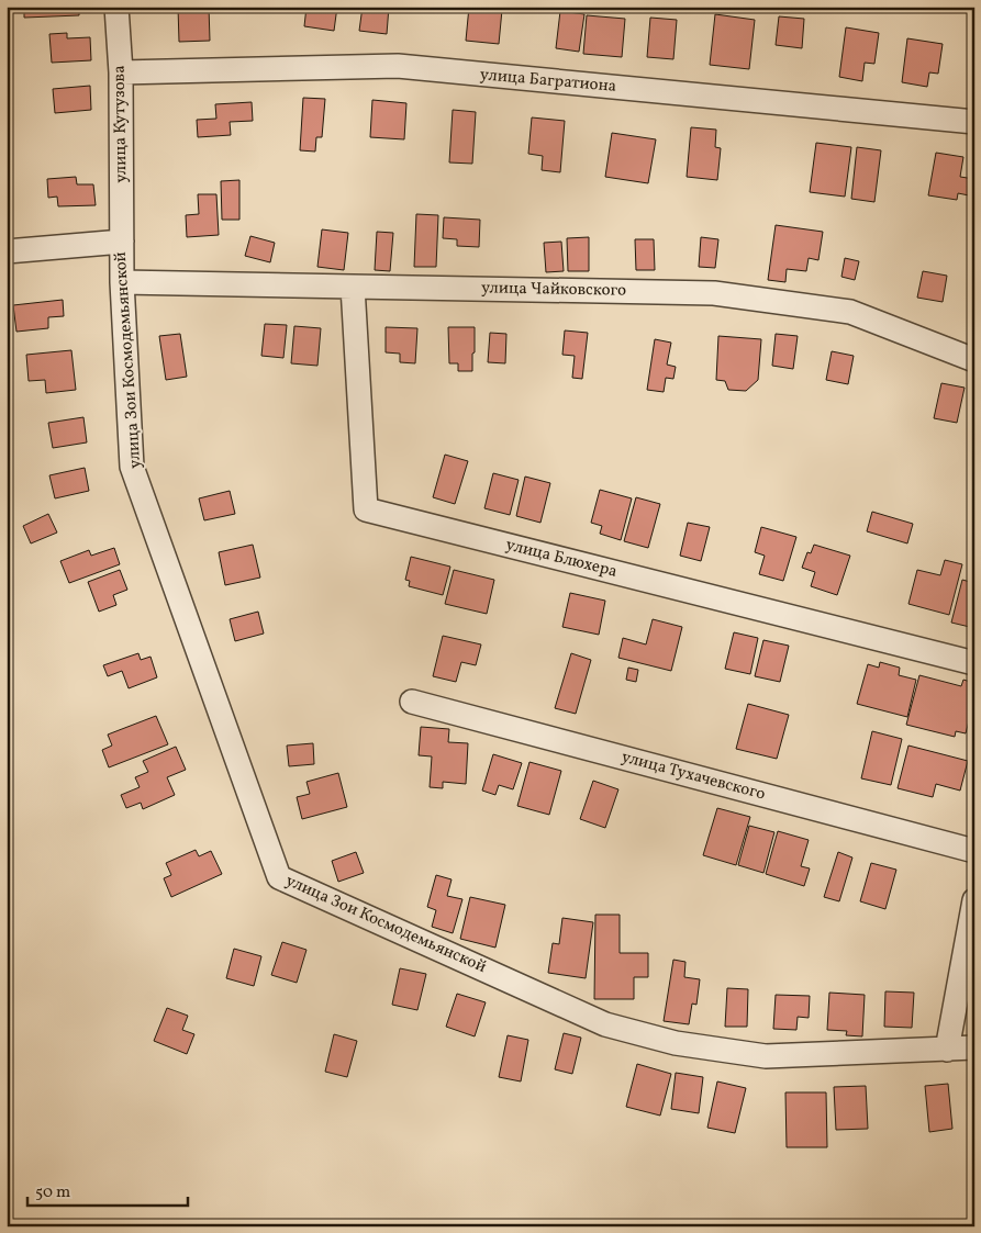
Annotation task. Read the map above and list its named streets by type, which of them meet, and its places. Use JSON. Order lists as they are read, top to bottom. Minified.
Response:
{"streets":{"street":["улица Багратиона","улица Кутузова","улица Чайковского","улица Зои Космодемьянской","улица Блюхера","улица Тухачевского"]},"crossings":[["улица Багратиона","улица Кутузова"],["улица Кутузова","улица Зои Космодемьянской"],["улица Чайковского","улица Зои Космодемьянской"],["улица Чайковского","улица Блюхера"]],"scale_bar":"50 m"}
